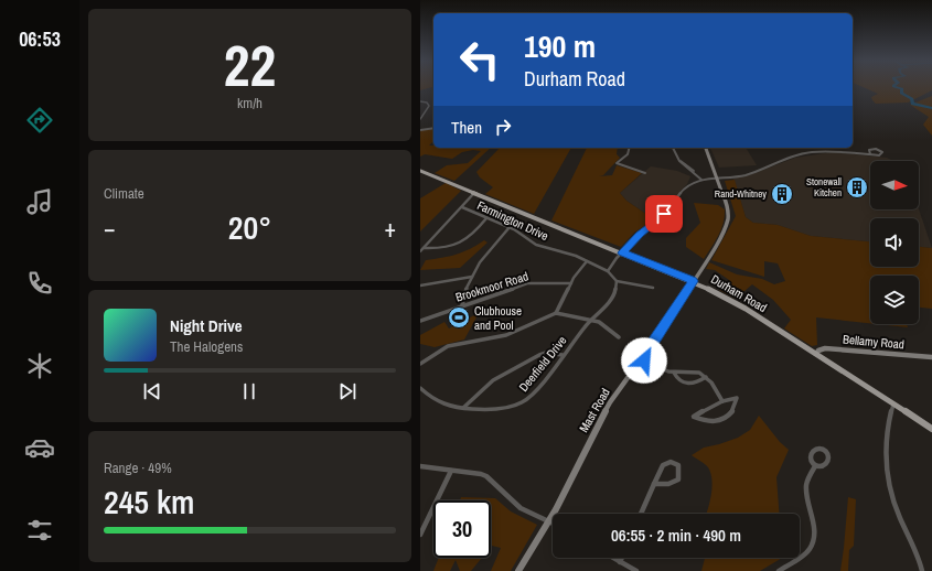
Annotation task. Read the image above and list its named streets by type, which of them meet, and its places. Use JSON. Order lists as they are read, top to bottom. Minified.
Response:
{"streets":{"main road":["Durham Road"],"street":["Farmington Drive","Brookmoor Road","Bellamy Road","Deerfield Drive","Mast Road"]},"crossings":[["Durham Road","Bellamy Road"],["Durham Road","Mast Road"]],"places":{"building":["Stonewall Kitchen","Rand-Whitney"],"sports":["Clubhouse and Pool"]},"north":"right","page":{"tabs":"06:53","tile":[["22","km/h"],"Climate",["Range · 49%","245 km"]],"turn":["190 m","Durham Road"],"then":"Then","heat":["−","20°","+"],"song":["Night Drive","The Halogens"],"limit":"30","trip":"06:55 · 2 min · 490 m"}}
